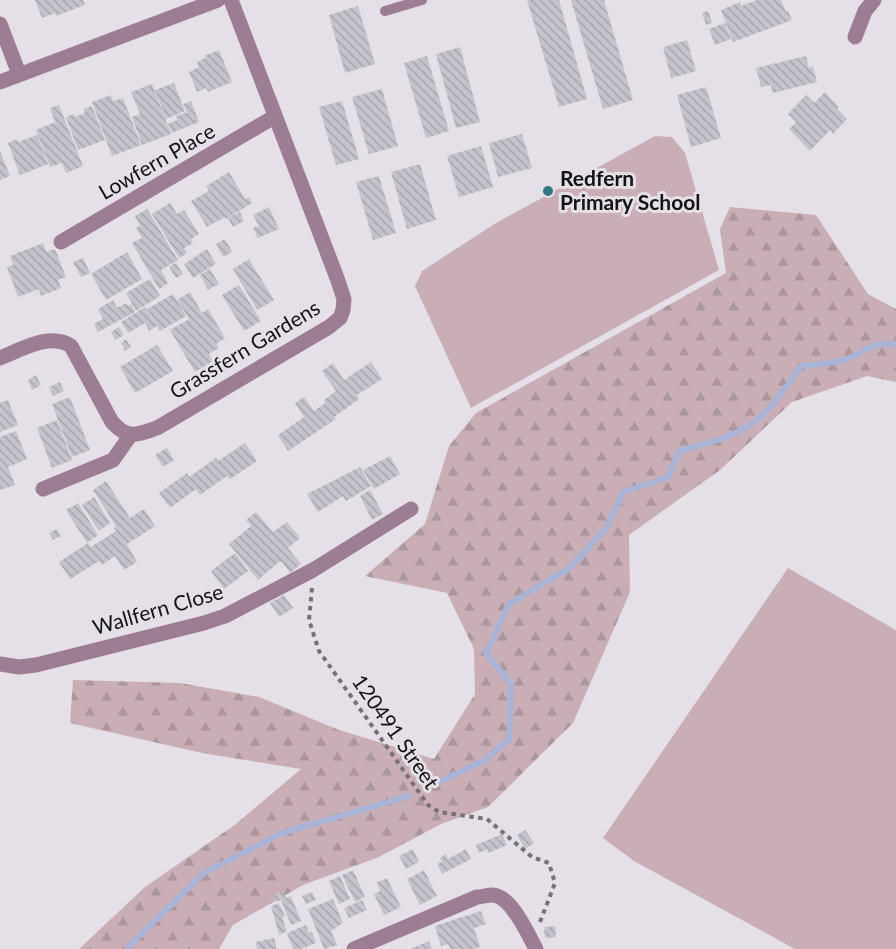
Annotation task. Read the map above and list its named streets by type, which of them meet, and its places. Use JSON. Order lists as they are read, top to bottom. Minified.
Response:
{"streets":{"street":["Lowfern Place","Grassfern Gardens","Wallfern Close"],"path":["120491 Street"]},"crossings":[["Lowfern Place","Grassfern Gardens"],["Wallfern Close","120491 Street"]],"places":["Redfern Primary School"]}
